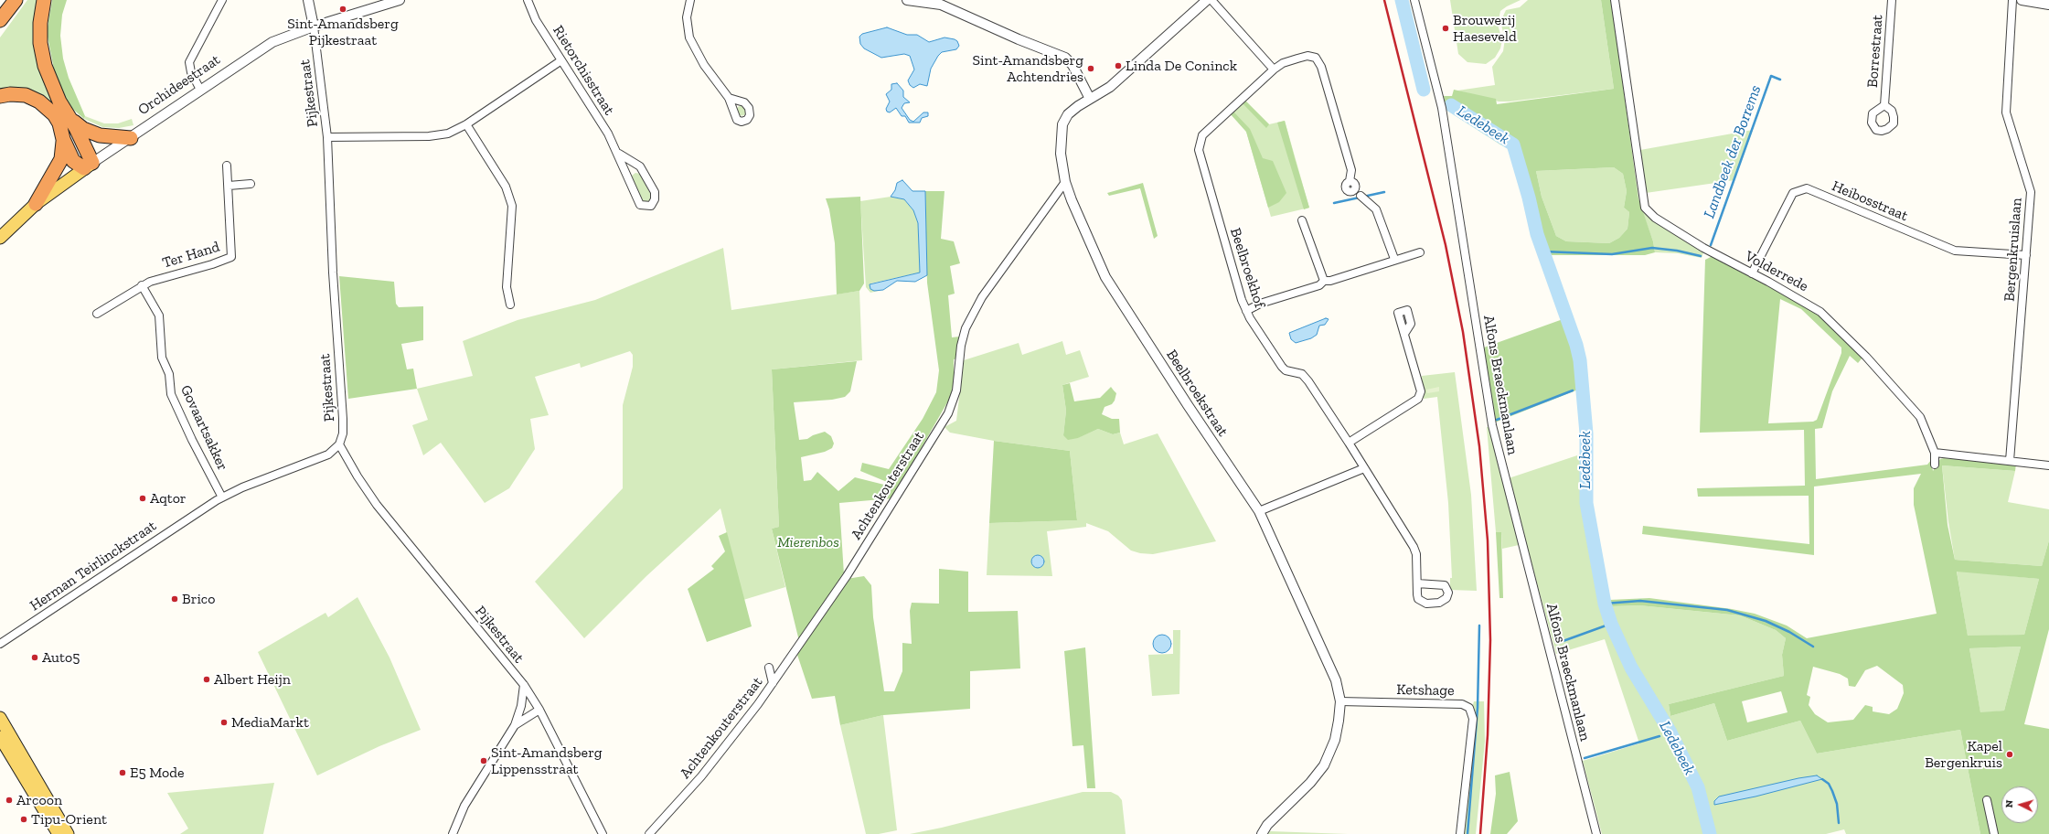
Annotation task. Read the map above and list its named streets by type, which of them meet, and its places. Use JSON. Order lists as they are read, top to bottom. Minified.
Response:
{"streets":{"main road":["Orchideestraat"],"street":["Borrestraat","Rietorchisstraat","Pijkestraat","Heibosstraat","Bergenkruislaan","Ter Hand","Beelbroekhof","Volderrede","Alfons Braeckmanlaan","Beelbroekstraat","Govaartsakker","Achtenkouterstraat","Herman Teirlinckstraat","Ketshage"]},"crossings":[["Orchideestraat","Pijkestraat"],["Pijkestraat","Herman Teirlinckstraat"],["Heibosstraat","Bergenkruislaan"],["Heibosstraat","Volderrede"],["Ter Hand","Govaartsakker"],["Beelbroekstraat","Achtenkouterstraat"],["Beelbroekstraat","Ketshage"],["Govaartsakker","Herman Teirlinckstraat"]],"water":["Ledebeek","Landbeek der Borrems"],"parks":["Mierenbos"],"places":["Sint-Amandsberg Pijkestraat","Brouwerij Haeseveld","Linda De Coninck","Sint-Amandsberg Achtendries","Aqtor","Brico","Auto5","Albert Heijn","MediaMarkt","Kapel Bergenkruis","Sint-Amandsberg Lippensstraat","E5 Mode","Arcoon","Tipu-Orient"],"north":"left"}
